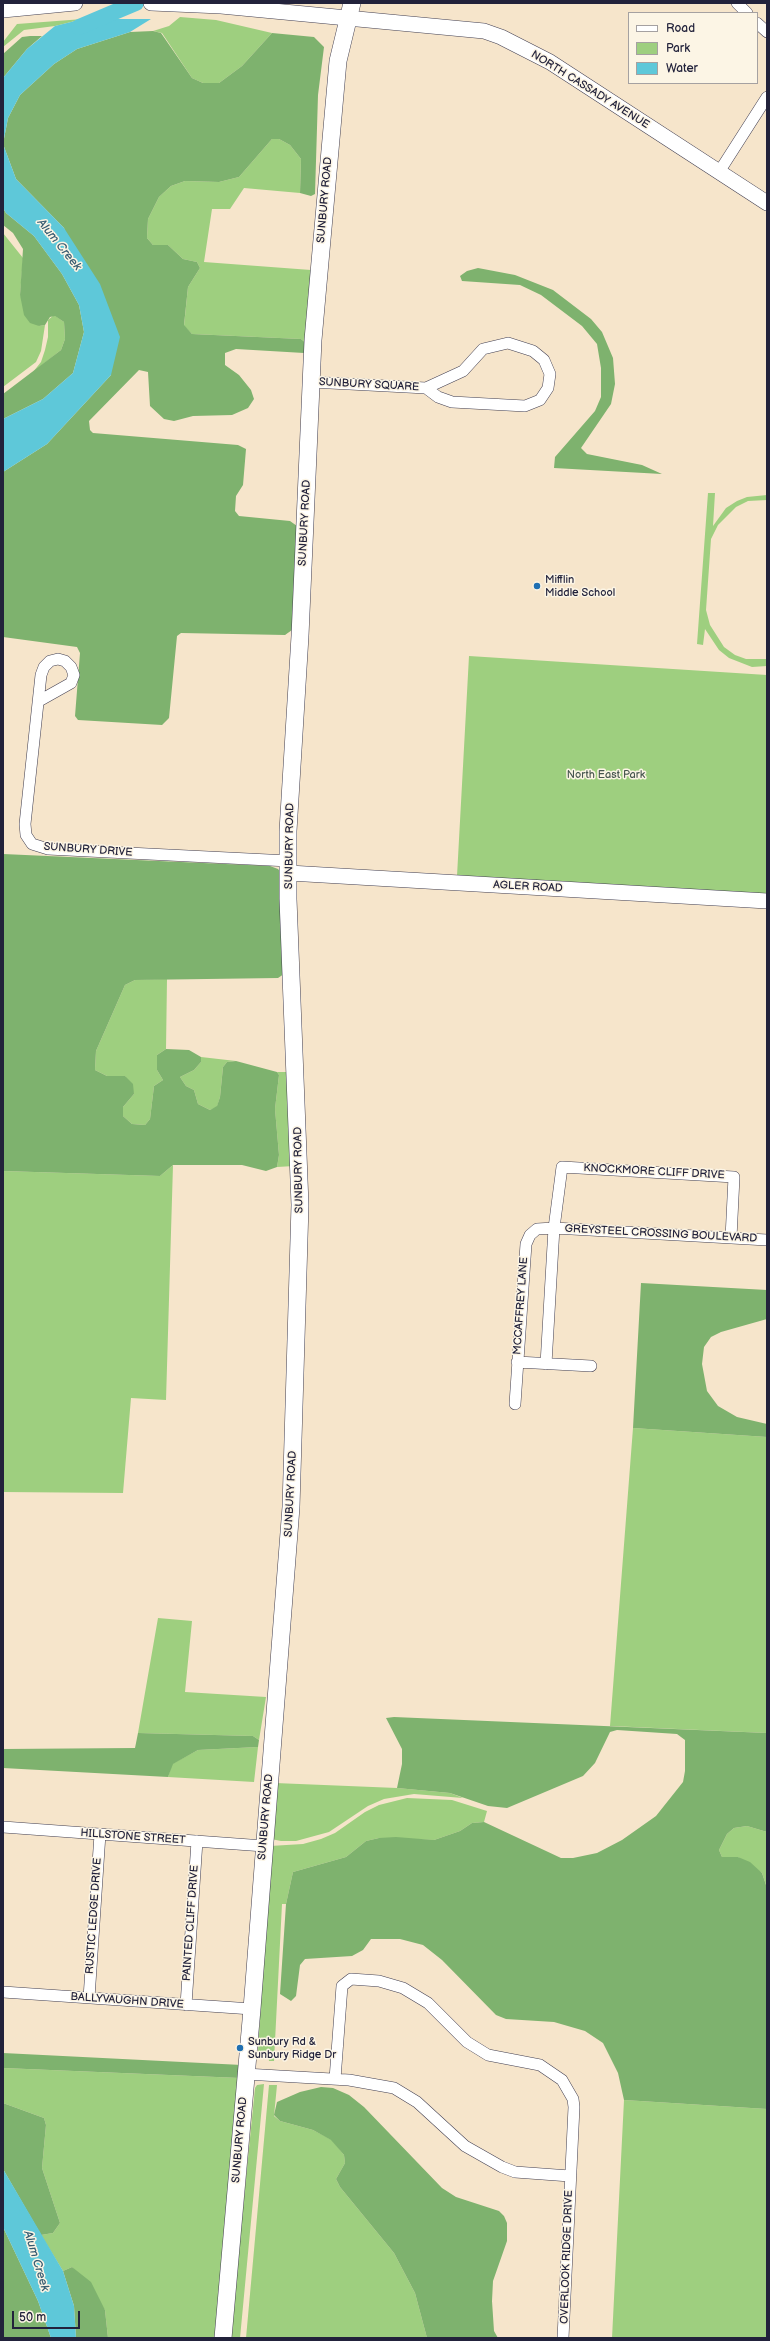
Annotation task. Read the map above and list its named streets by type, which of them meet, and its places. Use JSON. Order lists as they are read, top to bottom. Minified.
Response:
{"streets":{"main road":["NORTH CASSADY AVENUE","SUNBURY ROAD","AGLER ROAD"],"street":["SUNBURY SQUARE","SUNBURY DRIVE","KNOCKMORE CLIFF DRIVE","GREYSTEEL CROSSING BOULEVARD","MCCAFFREY LANE","HILLSTONE STREET","RUSTIC LEDGE DRIVE","PAINTED CLIFF DRIVE","BALLYVAUGHN DRIVE","OVERLOOK RIDGE DRIVE"]},"crossings":[["NORTH CASSADY AVENUE","SUNBURY ROAD"],["SUNBURY ROAD","SUNBURY SQUARE"],["SUNBURY ROAD","SUNBURY DRIVE"],["SUNBURY ROAD","AGLER ROAD"],["SUNBURY ROAD","HILLSTONE STREET"],["SUNBURY ROAD","BALLYVAUGHN DRIVE"],["SUNBURY DRIVE","AGLER ROAD"],["KNOCKMORE CLIFF DRIVE","GREYSTEEL CROSSING BOULEVARD"],["KNOCKMORE CLIFF DRIVE","MCCAFFREY LANE"],["GREYSTEEL CROSSING BOULEVARD","MCCAFFREY LANE"],["HILLSTONE STREET","RUSTIC LEDGE DRIVE"],["HILLSTONE STREET","PAINTED CLIFF DRIVE"],["RUSTIC LEDGE DRIVE","BALLYVAUGHN DRIVE"],["PAINTED CLIFF DRIVE","BALLYVAUGHN DRIVE"]],"water":["Alum Creek"],"parks":["North East Park"],"places":["Mifflin Middle School","Sunbury Rd & Sunbury Ridge Dr"],"legend":["Road","Park","Water"],"scale_bar":"50 m"}
